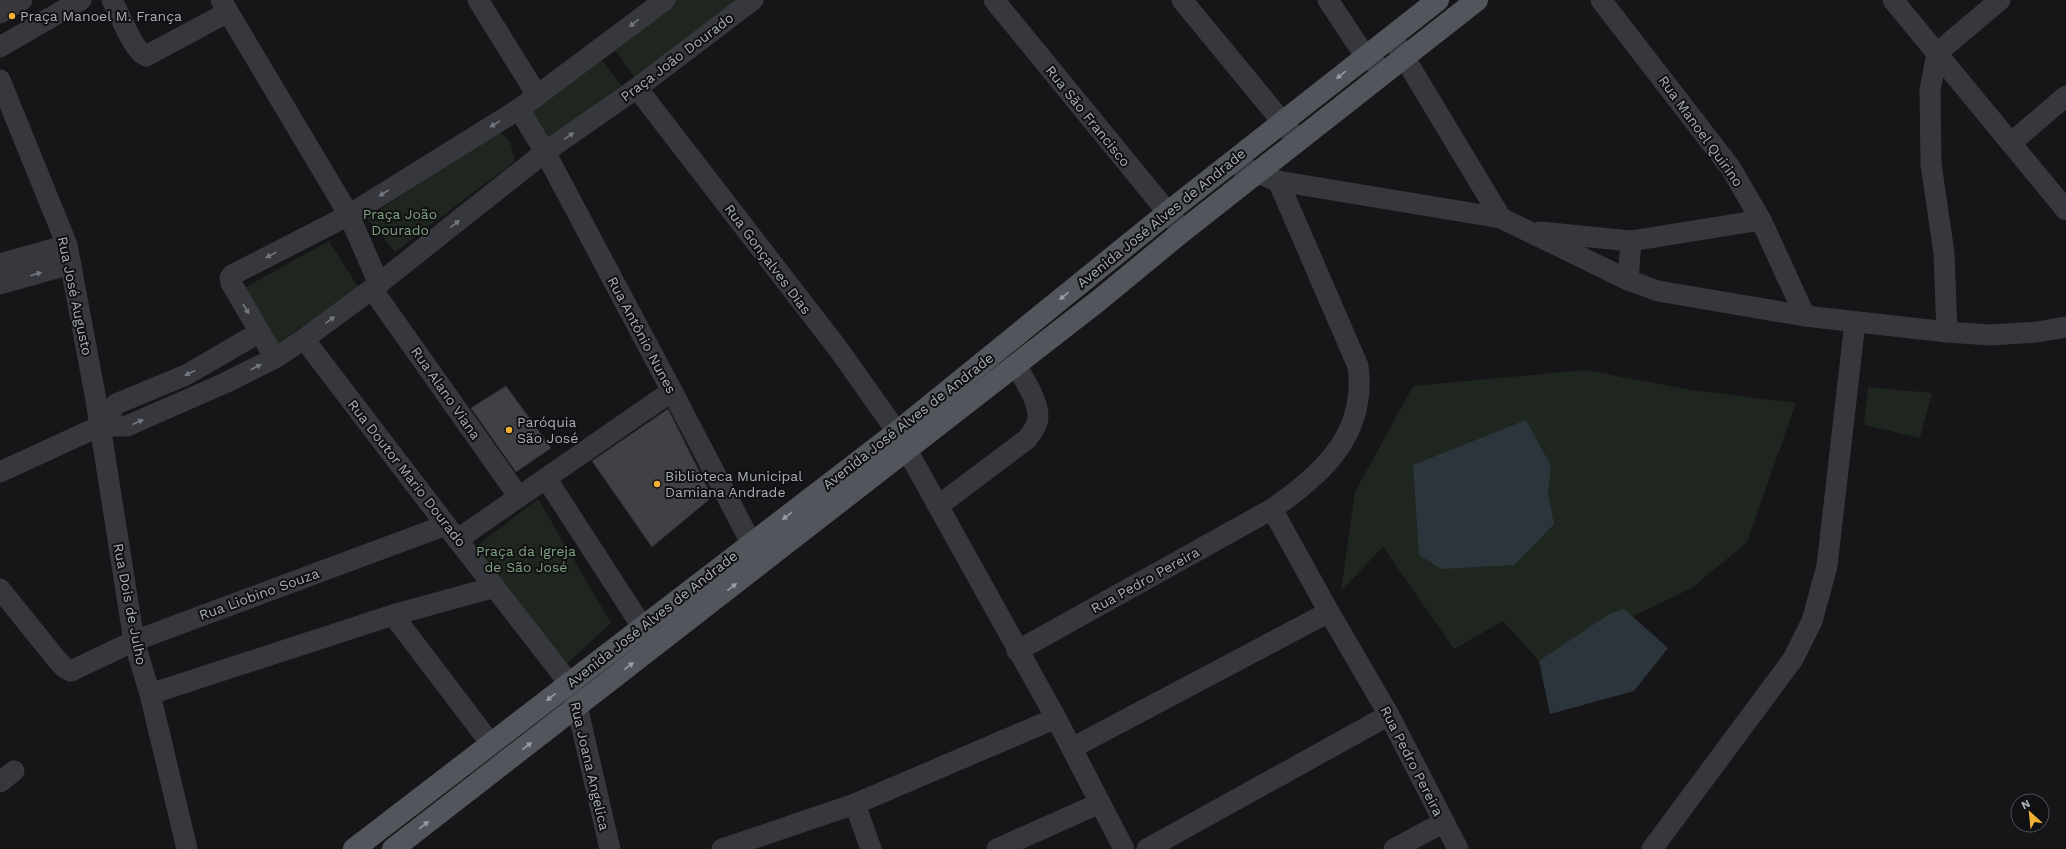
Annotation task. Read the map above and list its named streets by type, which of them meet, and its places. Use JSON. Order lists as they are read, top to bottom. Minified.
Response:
{"streets":{"main road":["Avenida José Alves de Andrade"],"street":["Praça João Dourado","Rua São Francisco","Rua Manoel Quirino","Rua Gonçalves Dias","Rua José Augusto","Rua Antônio Nunes","Rua Alano Viana","Rua Doutor Mario Dourado","Rua Pedro Pereira","Rua Liobino Souza","Rua Dois de Julho","Rua Joana Angelica"]},"crossings":[["Praça João Dourado","Rua Gonçalves Dias"],["Praça João Dourado","Rua José Augusto"],["Praça João Dourado","Rua Antônio Nunes"],["Praça João Dourado","Rua Alano Viana"],["Praça João Dourado","Rua Doutor Mario Dourado"],["Praça João Dourado","Rua Dois de Julho"],["Rua São Francisco","Avenida José Alves de Andrade"],["Avenida José Alves de Andrade","Rua Gonçalves Dias"],["Avenida José Alves de Andrade","Rua Antônio Nunes"],["Avenida José Alves de Andrade","Rua Doutor Mario Dourado"],["Avenida José Alves de Andrade","Rua Joana Angelica"],["Rua José Augusto","Rua Dois de Julho"],["Rua Antônio Nunes","Rua Liobino Souza"],["Rua Alano Viana","Rua Liobino Souza"],["Rua Doutor Mario Dourado","Rua Liobino Souza"],["Rua Doutor Mario Dourado","Rua Joana Angelica"],["Rua Liobino Souza","Rua Dois de Julho"]],"parks":["Praça João Dourado","Praça da Igreja de São José"],"places":["Praça Manoel M. França","Paróquia São José","Biblioteca Municipal Damiana Andrade"],"north":"top left"}
